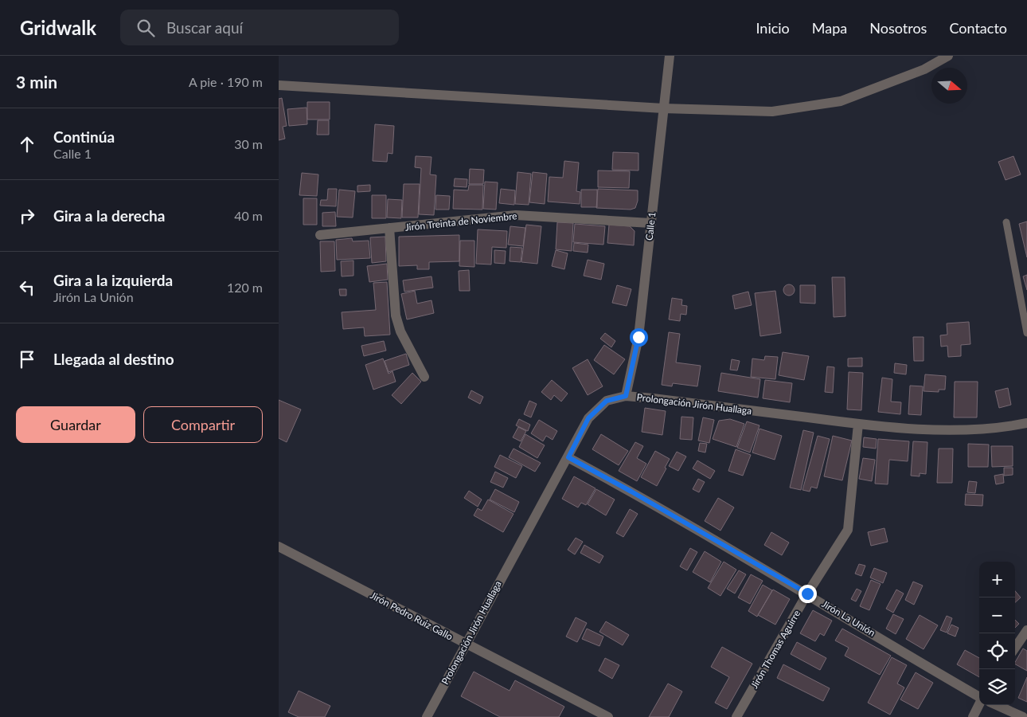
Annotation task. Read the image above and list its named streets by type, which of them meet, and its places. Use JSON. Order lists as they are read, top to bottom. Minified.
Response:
{"streets":{"street":["Jirón Treinta de Noviembre","Calle 1","Prolongación Jirón Huallaga","Jirón Pedro Ruiz Gallo","Jirón La Unión","Jirón Thomas Aguirre"]},"crossings":[["Jirón Treinta de Noviembre","Calle 1"],["Calle 1","Prolongación Jirón Huallaga"],["Prolongación Jirón Huallaga","Jirón Pedro Ruiz Gallo"],["Prolongación Jirón Huallaga","Jirón La Unión"],["Prolongación Jirón Huallaga","Jirón Thomas Aguirre"],["Jirón La Unión","Jirón Thomas Aguirre"]],"north":"right","page":{"header":"Gridwalk","search":"Buscar aquí","nav":["Inicio","Mapa","Nosotros","Contacto"],"heading":["3 min","A pie · 190 m"],"list":[["Continúa","Calle 1","30 m"],["Gira a la derecha","40 m"],["Gira a la izquierda","Jirón La Unión","120 m"],"Llegada al destino"],"buttons":["Guardar","Compartir"],"map_buttons":["+","−"]}}
